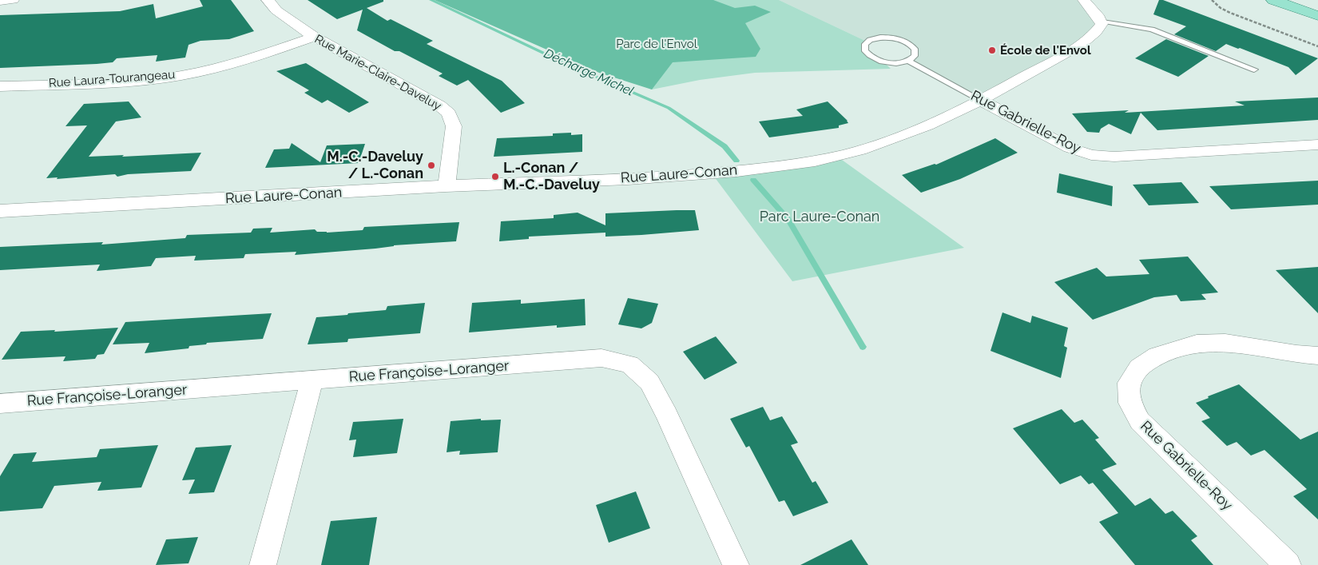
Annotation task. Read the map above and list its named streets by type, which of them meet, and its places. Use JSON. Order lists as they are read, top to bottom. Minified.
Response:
{"streets":{"street":["Rue Marie-Claire-Daveluy","Rue Laura-Tourangeau","Rue Gabrielle-Roy","Rue Laure-Conan","Rue Françoise-Loranger"]},"crossings":[["Rue Marie-Claire-Daveluy","Rue Laura-Tourangeau"],["Rue Marie-Claire-Daveluy","Rue Laure-Conan"],["Rue Gabrielle-Roy","Rue Laure-Conan"]],"water":["Décharge Michel"],"parks":["Parc de l'Envol","Parc Laure-Conan"],"places":["École de l'Envol","M.-C.-Daveluy / L.-Conan","L.-Conan / M.-C.-Daveluy"]}
